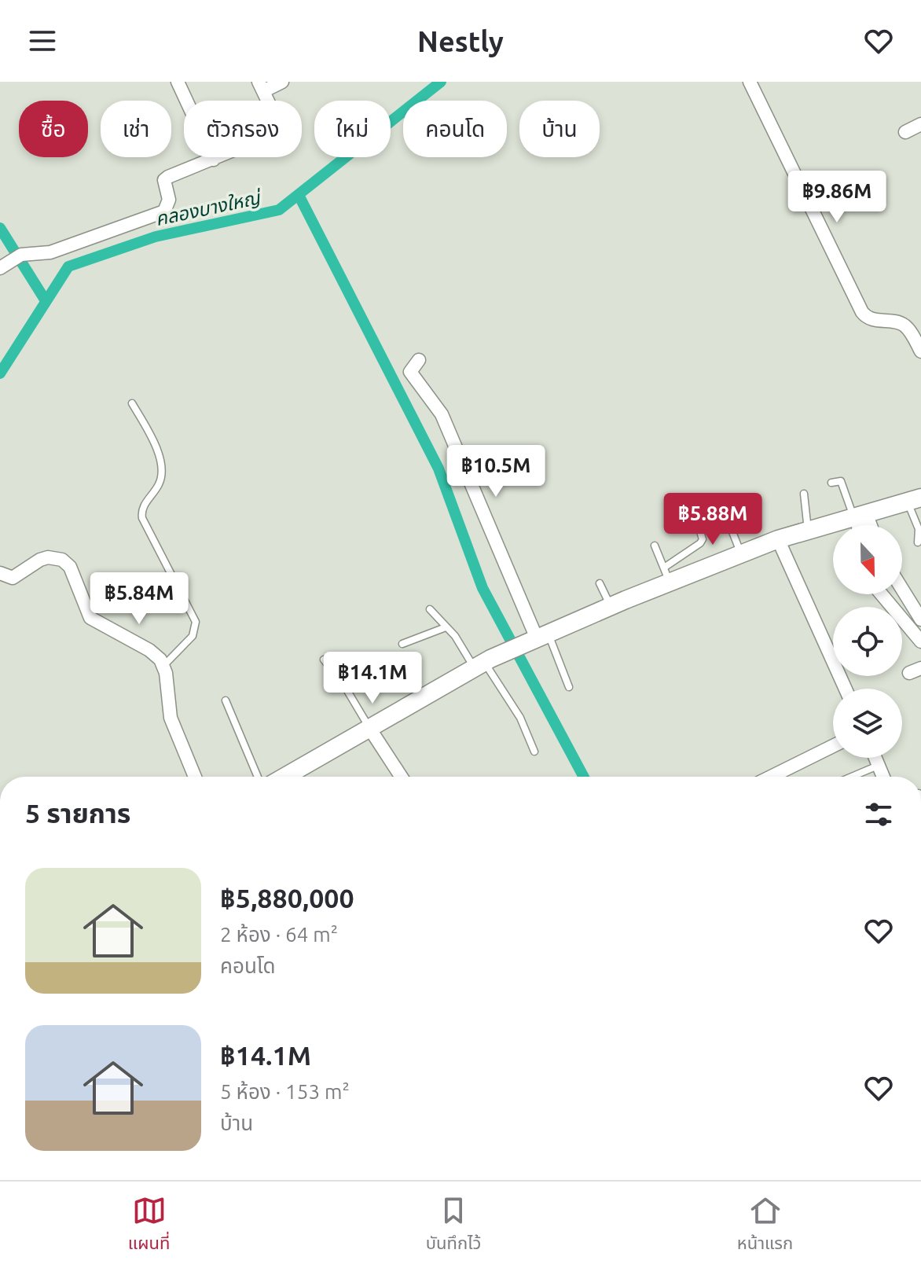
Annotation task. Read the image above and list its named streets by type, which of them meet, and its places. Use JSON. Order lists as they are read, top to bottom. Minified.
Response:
{"water":["คลองบางใหญ่"],"north":"bottom","page":{"header":"Nestly","chip":["ซื้อ","เช่า","ตัวกรอง","ใหม่","คอนโด","บ้าน"],"price":["฿9.86M","฿10.5M","฿5.88M","฿5.84M","฿14.1M"],"heading":"5 รายการ","list":[{"name":"฿5,880,000","note":"2 ห้อง · 64 m² · คอนโด"},{"name":"฿14.1M","note":"5 ห้อง · 153 m² · บ้าน"}],"tabs":["แผนที่","บันทึกไว้","หน้าแรก"]}}
